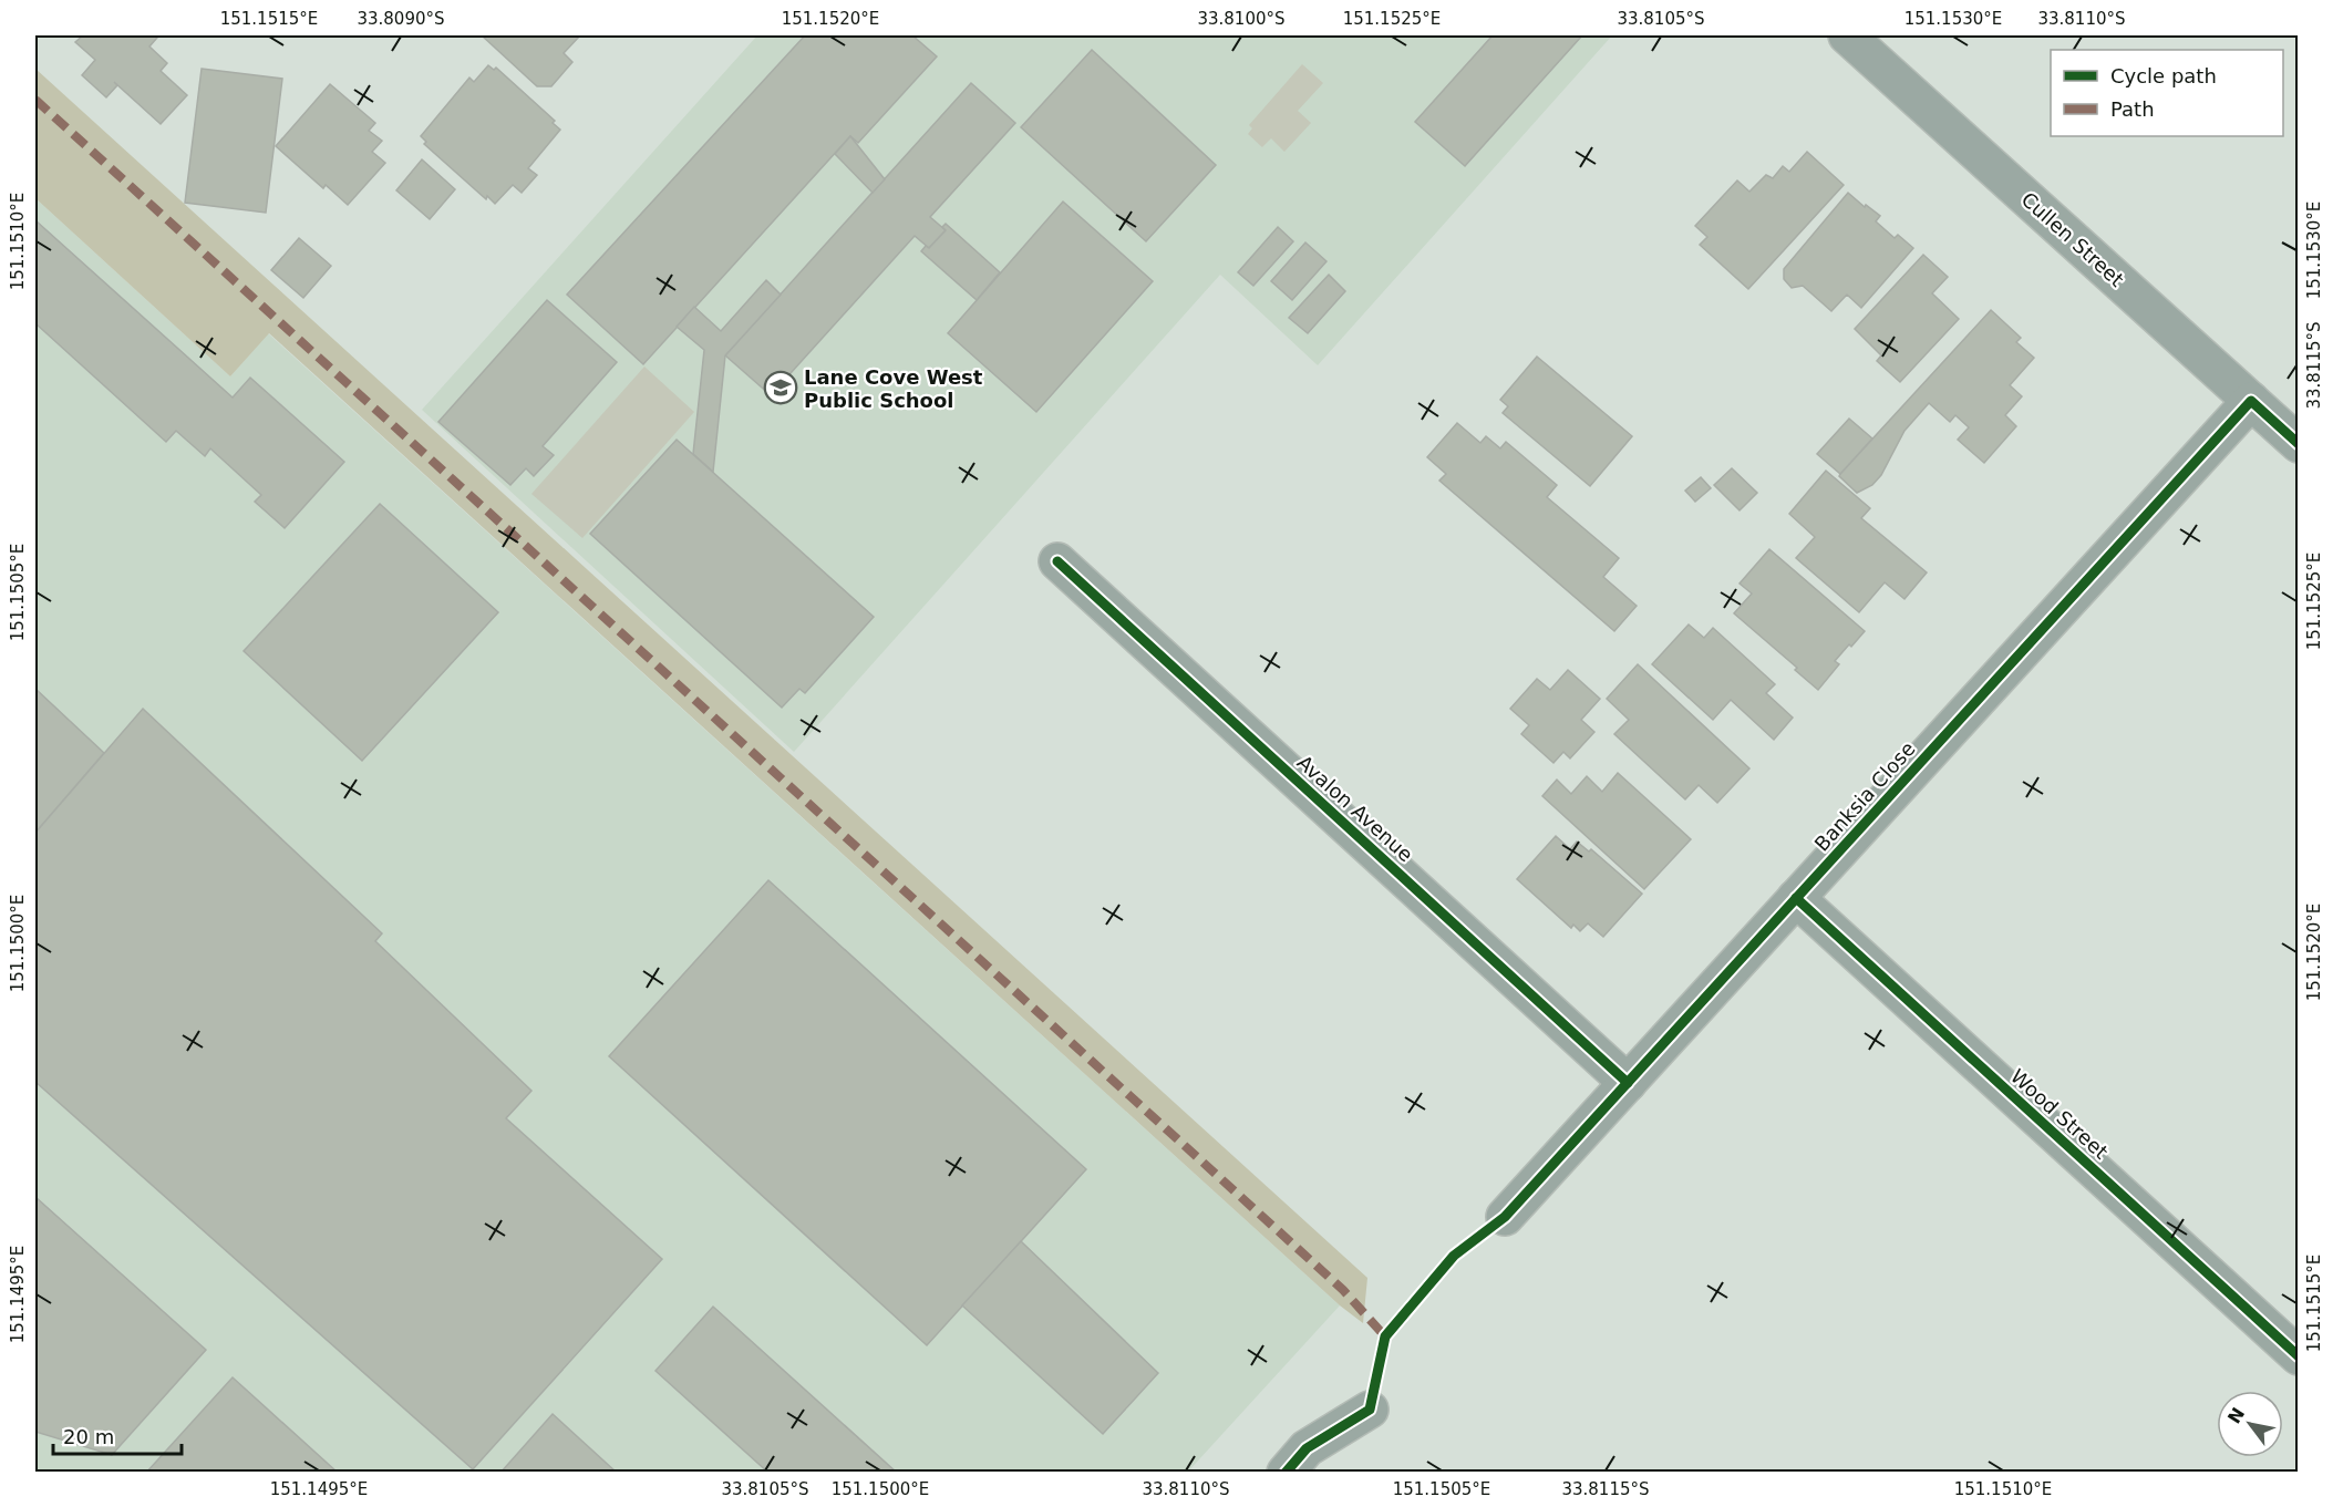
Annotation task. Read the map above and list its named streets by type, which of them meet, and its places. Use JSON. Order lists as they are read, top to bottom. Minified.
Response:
{"streets":{"street":["Cullen Street","Banksia Close","Avalon Avenue","Wood Street"]},"crossings":[["Cullen Street","Banksia Close"],["Banksia Close","Avalon Avenue"],["Banksia Close","Wood Street"]],"places":{"school or university":["Lane Cove West Public School"]},"legend":["Cycle path","Path"],"scale_bar":"20 m","north":"top left","coordinates":["151.1515°E","33.8090°S","151.1520°E","33.8100°S","151.1525°E","33.8105°S","151.1530°E","33.8110°S","151.1510°E","33.8115°S","151.1505°E","151.1500°E","151.1495°E"]}
